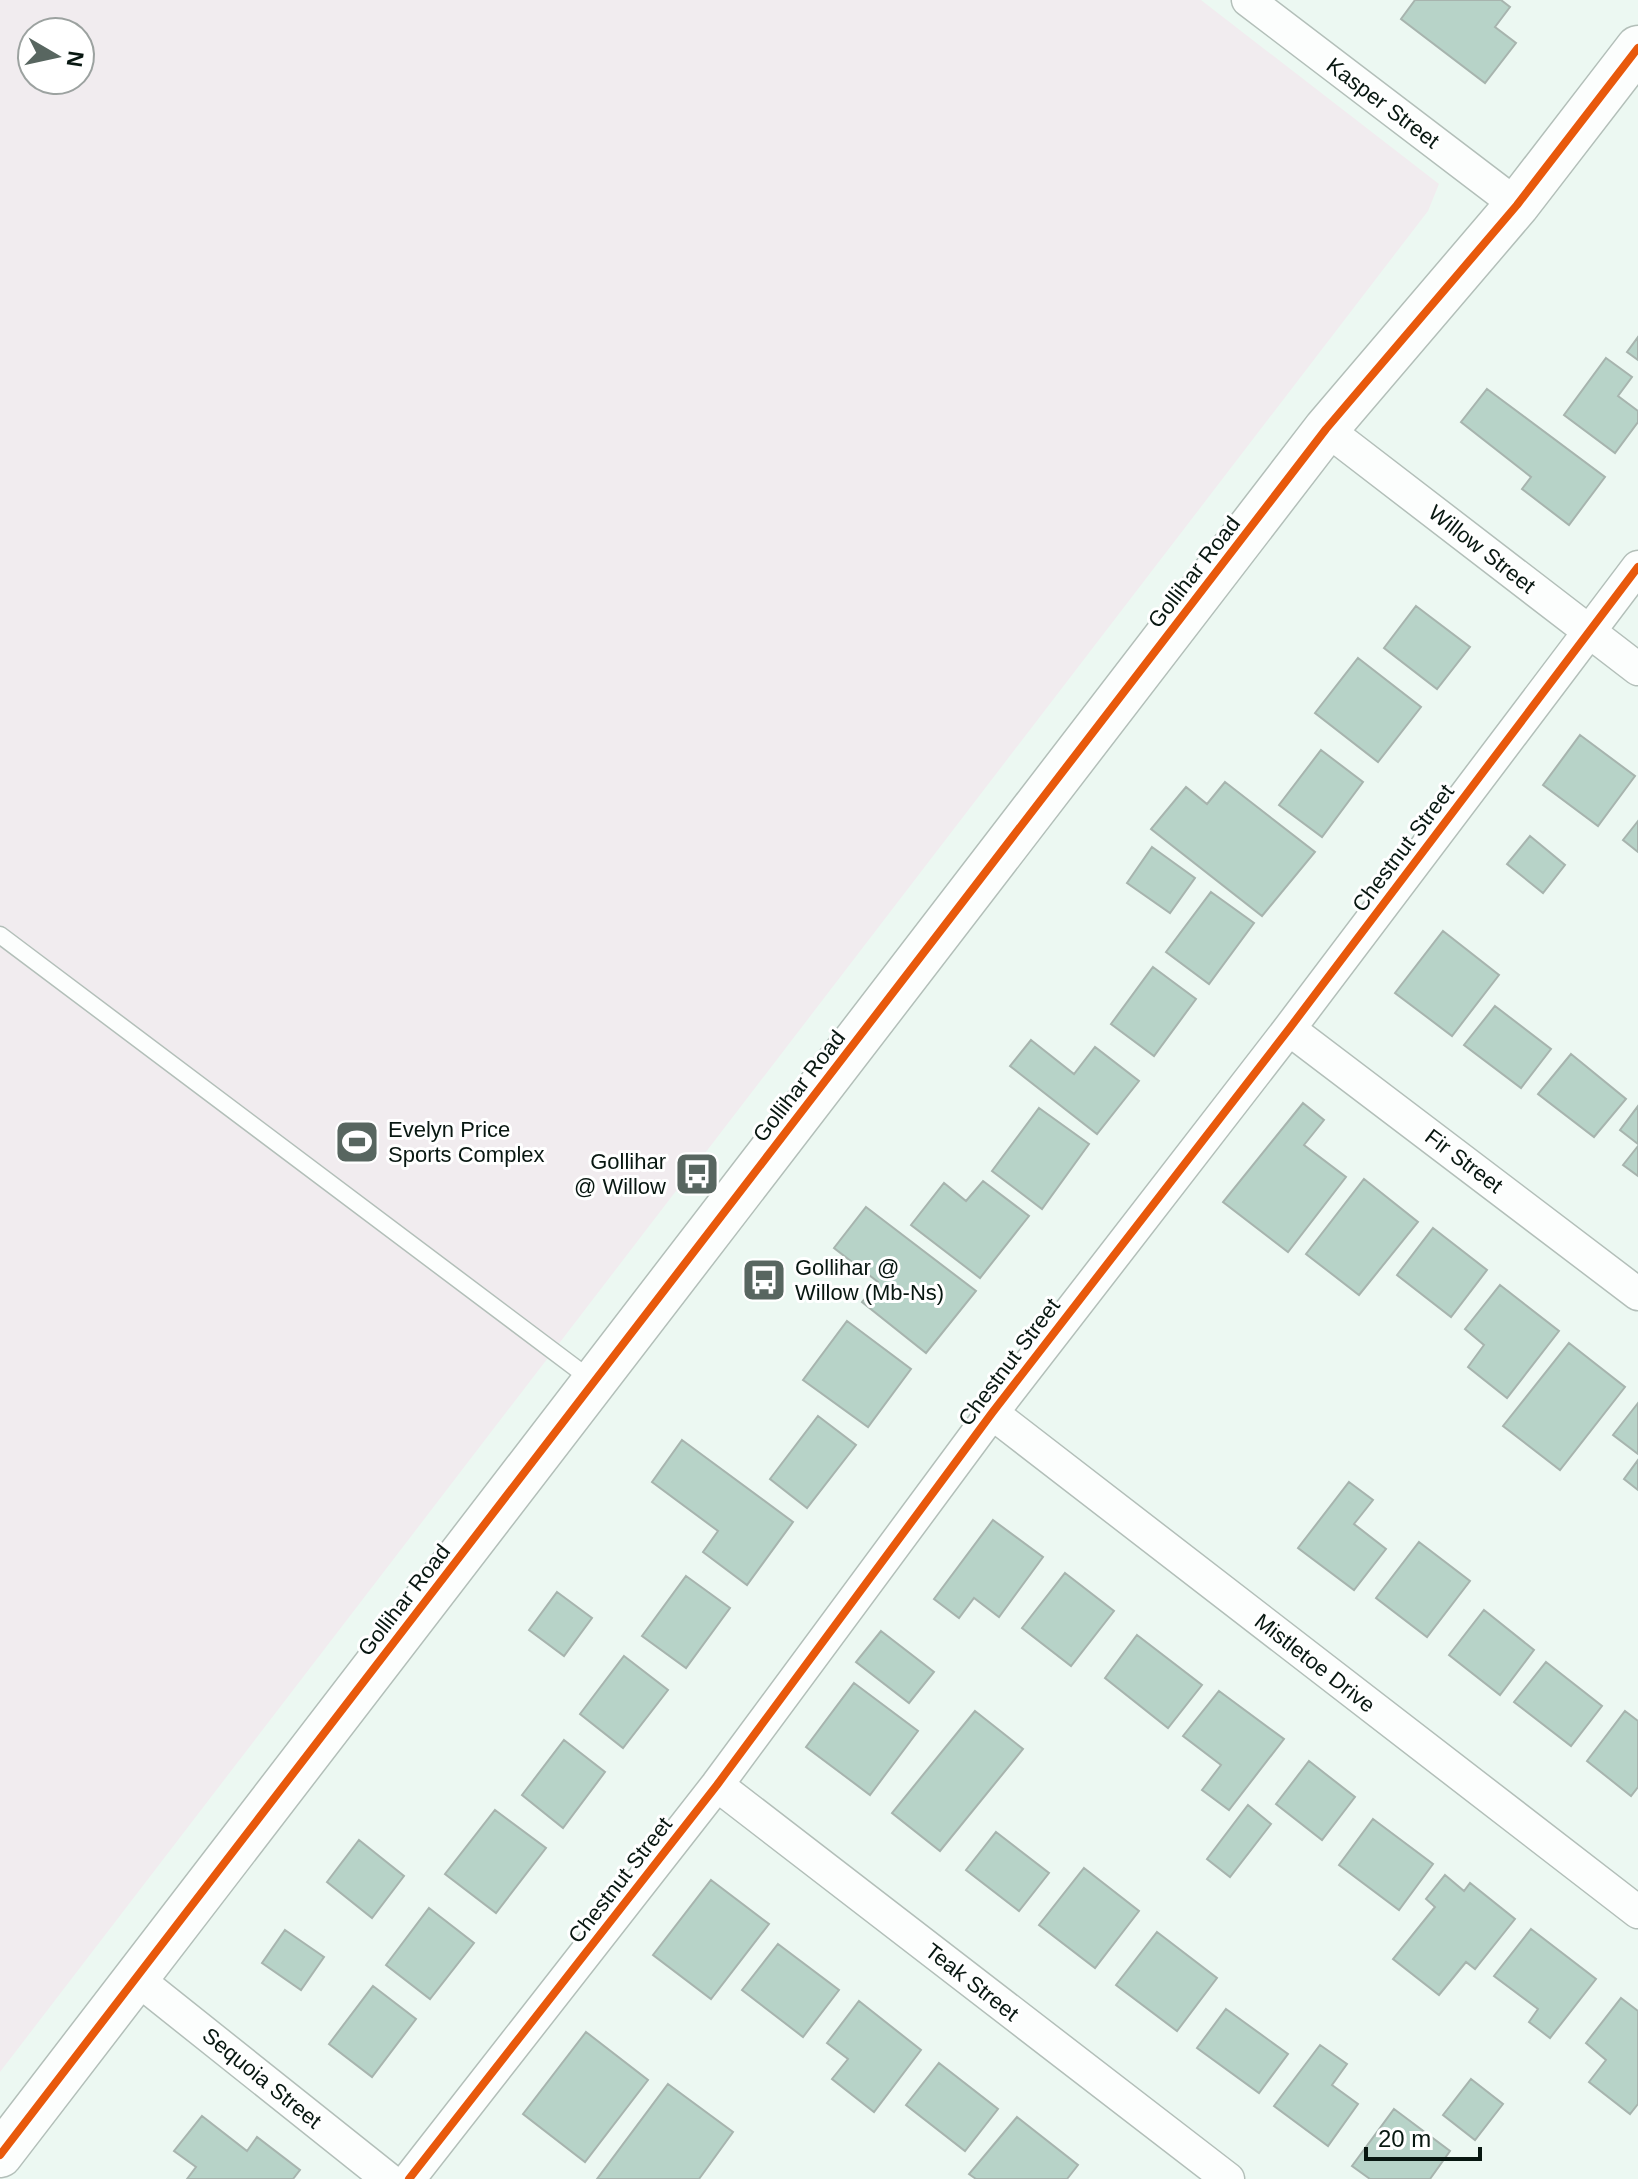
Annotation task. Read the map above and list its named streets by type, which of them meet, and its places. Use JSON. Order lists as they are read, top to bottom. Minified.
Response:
{"streets":{"main road":["Gollihar Road"],"street":["Kasper Street","Willow Street","Chestnut Street","Fir Street","Mistletoe Drive","Teak Street","Sequoia Street"]},"crossings":[["Kasper Street","Gollihar Road"],["Willow Street","Gollihar Road"],["Willow Street","Chestnut Street"],["Gollihar Road","Sequoia Street"],["Chestnut Street","Fir Street"],["Chestnut Street","Mistletoe Drive"],["Chestnut Street","Teak Street"]],"places":{"sports":["Evelyn Price Sports Complex"],"bus stop":["Gollihar @ Willow","Gollihar @ Willow (Mb-Ns)"]},"scale_bar":"20 m","north":"right"}
